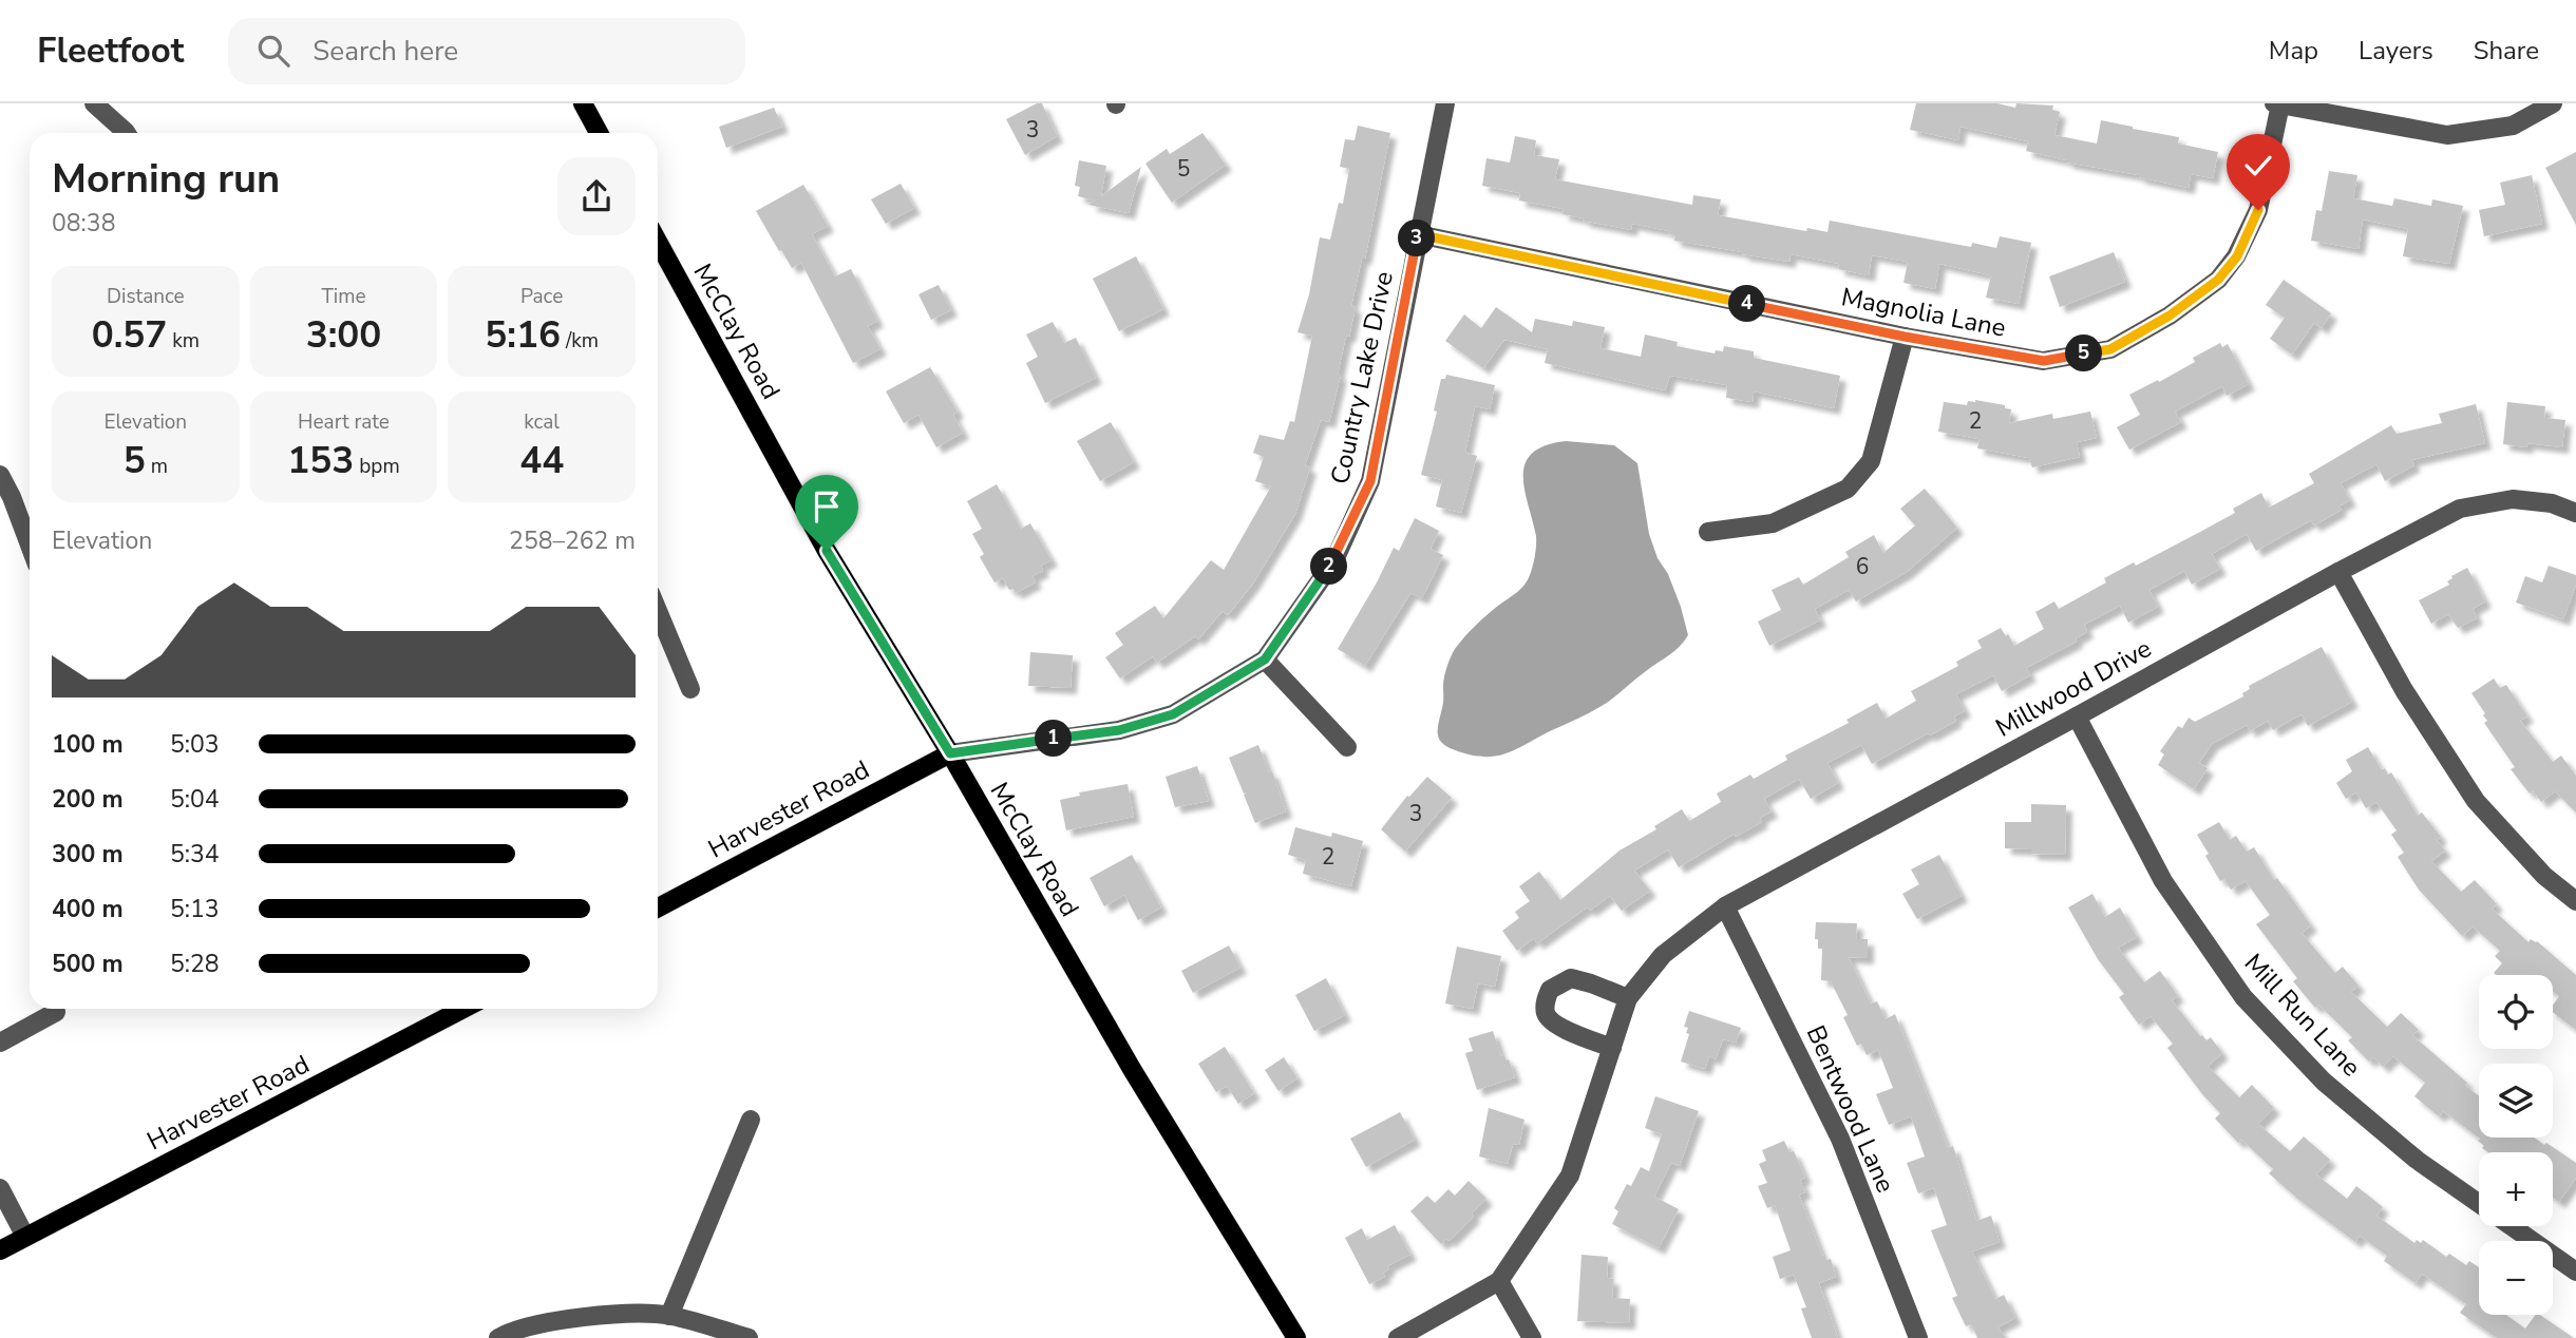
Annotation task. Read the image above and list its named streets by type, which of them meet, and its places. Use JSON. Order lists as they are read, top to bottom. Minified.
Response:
{"streets":{"main road":["McClay Road","Harvester Road"],"street":["Magnolia Lane","Country Lake Drive","Millwood Drive","Mill Run Lane","Bentwood Lane"]},"crossings":[["Magnolia Lane","Country Lake Drive"],["McClay Road","Country Lake Drive"],["McClay Road","Harvester Road"],["Country Lake Drive","Harvester Road"],["Millwood Drive","Mill Run Lane"],["Millwood Drive","Bentwood Lane"]],"house_numbers":["3","5","2","6","3","2"],"page":{"header":"Fleetfoot","search":"Search here","nav":["Map","Layers","Share"],"heading":["Morning run","08:38"],"pins":["3","4","5","2","1"],"stats":[["Distance","0.57 km"],["Time","3:00"],["Pace","5:16 /km"],["Elevation","5 m"],["Heart rate","153 bpm"],["kcal","44"]],"chart":["Elevation","258–262 m"],"list":[{"name":"100 m","note":"5:03"},{"name":"200 m","note":"5:04"},{"name":"300 m","note":"5:34"},{"name":"400 m","note":"5:13"},{"name":"500 m","note":"5:28"}],"map_buttons":["+","−"]}}
